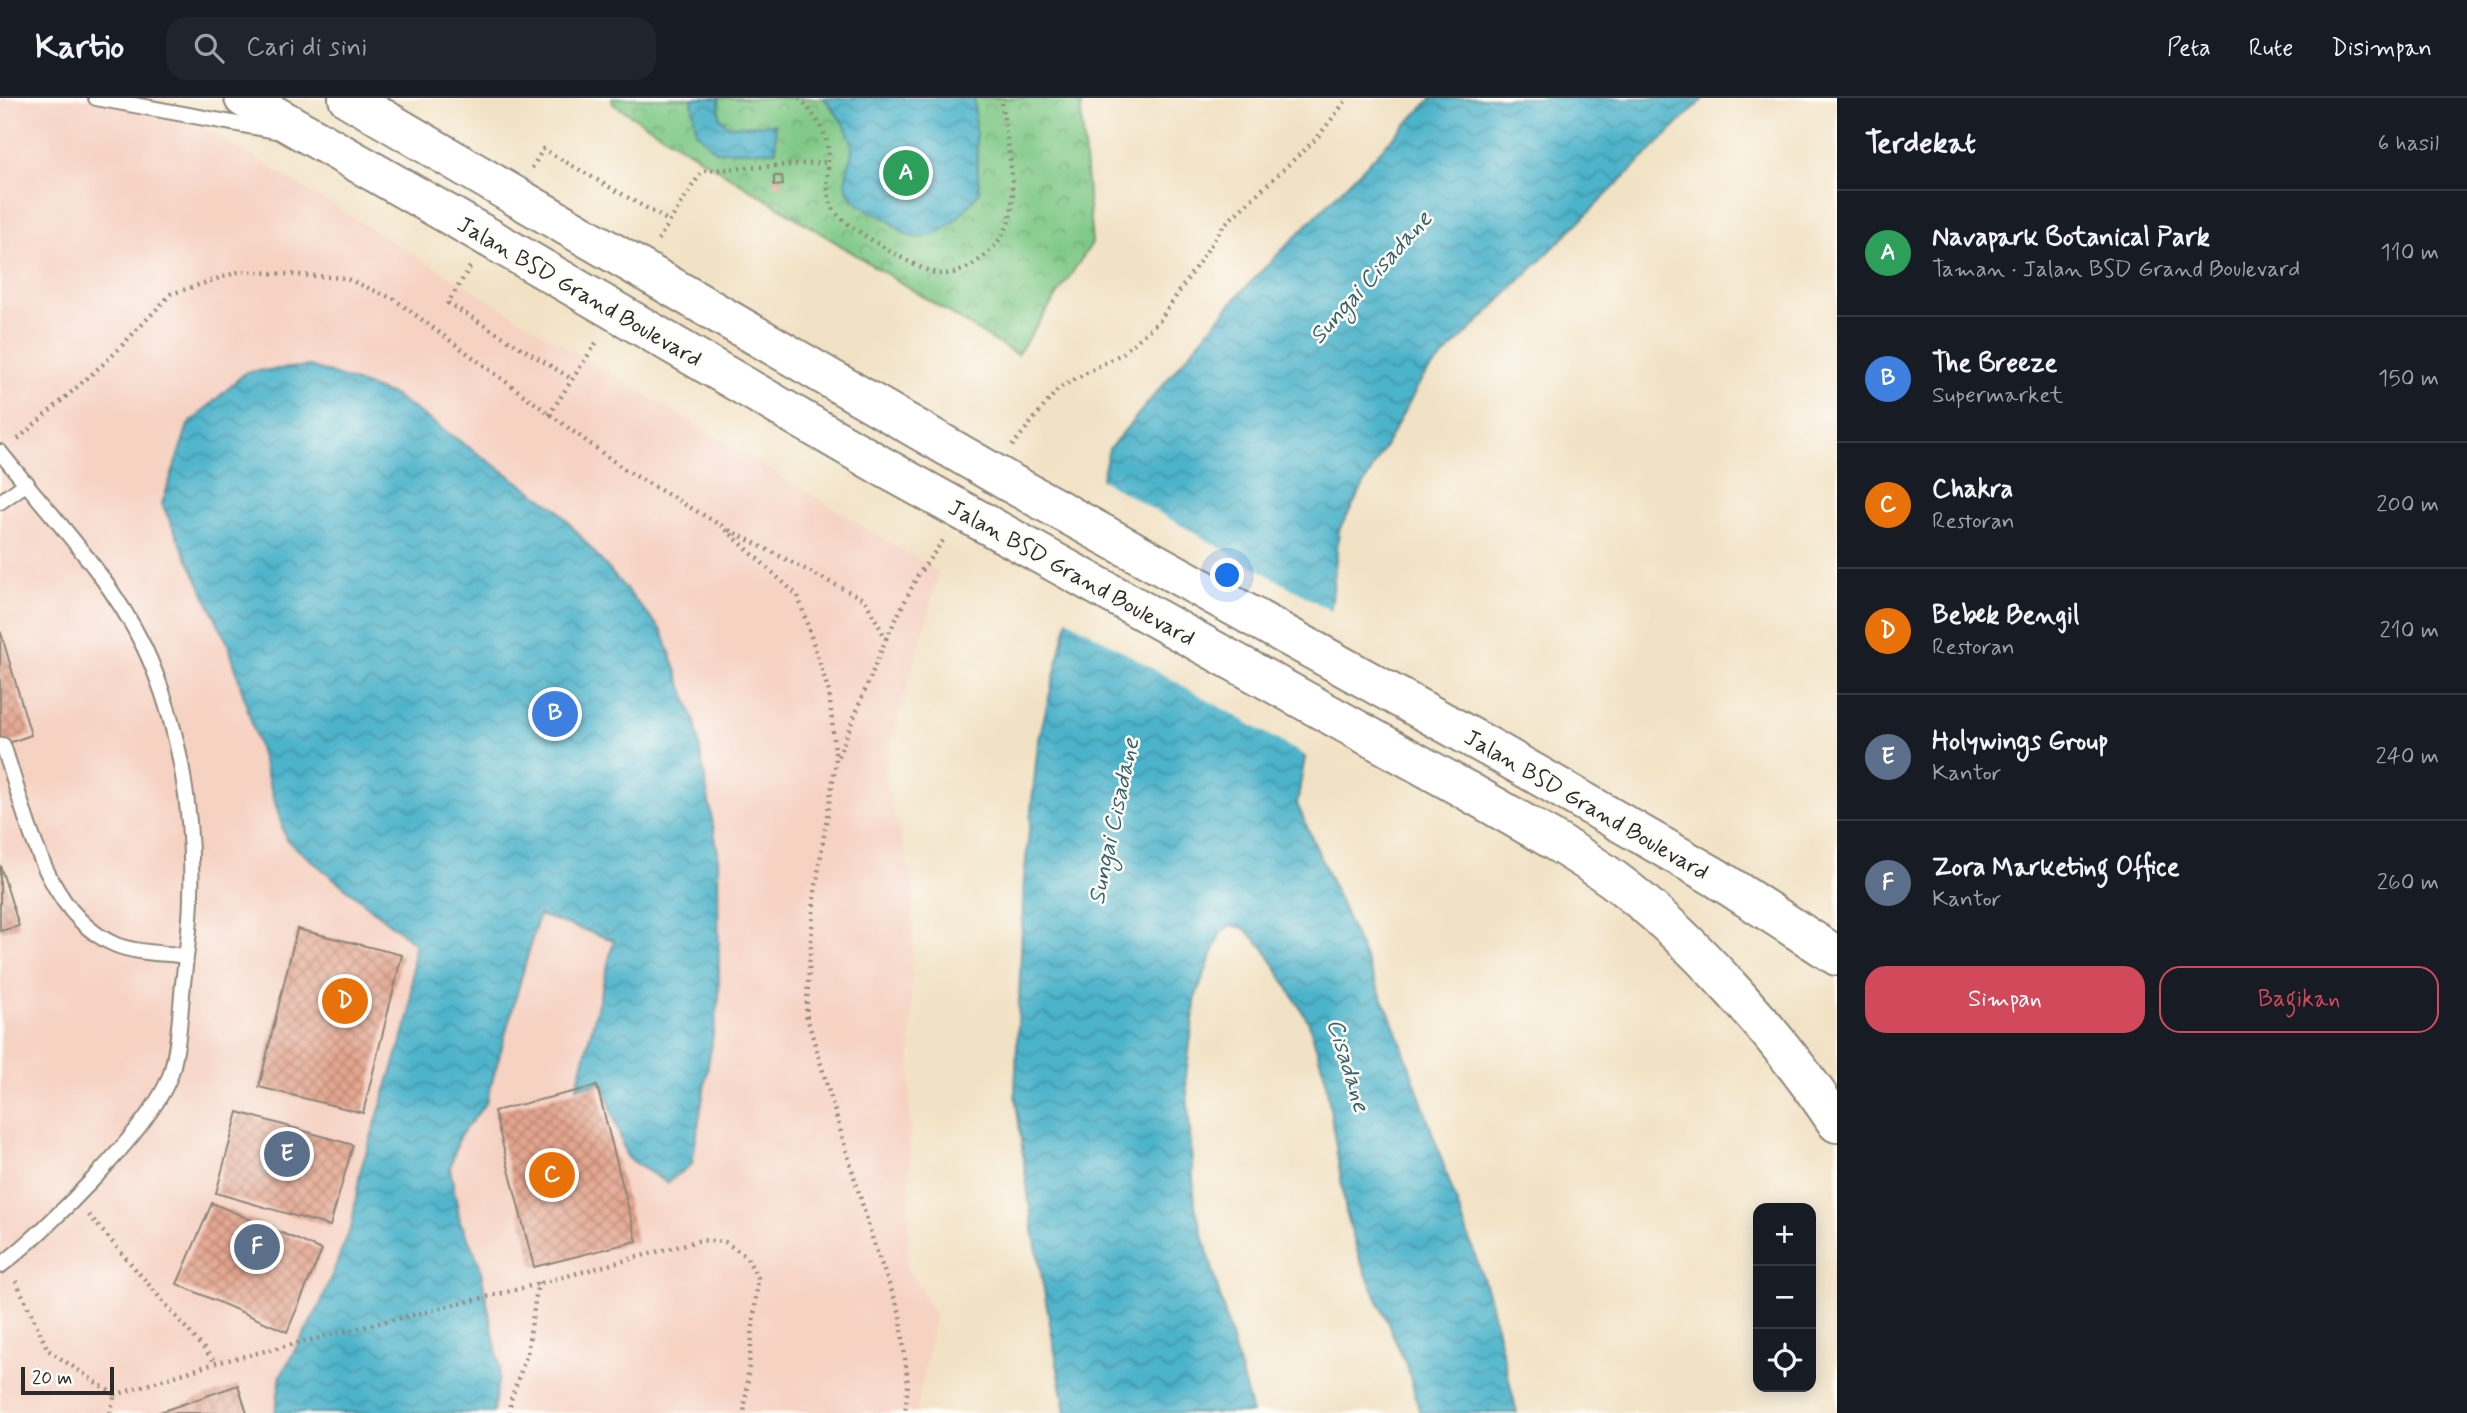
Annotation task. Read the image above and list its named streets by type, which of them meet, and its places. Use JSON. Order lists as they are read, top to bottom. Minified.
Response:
{"streets":{"main road":["Jalan BSD Grand Boulevard"]},"water":["Sungai Cisadane","Cisadane"],"scale_bar":"20 m","page":{"header":"Kartio","search":"Cari di sini","nav":["Peta","Rute","Disimpan"],"heading":["Terdekat","6 hasil"],"pins":["A","B","D","E","C","F"],"list":[{"mark":"A","name":"Navapark Botanical Park","note":"Taman · Jalan BSD Grand Boulevard","value":"110 m"},{"mark":"B","name":"The Breeze","note":"Supermarket","value":"150 m"},{"mark":"C","name":"Chakra","note":"Restoran","value":"200 m"},{"mark":"D","name":"Bebek Bengil","note":"Restoran","value":"210 m"},{"mark":"E","name":"Holywings Group","note":"Kantor","value":"240 m"},{"mark":"F","name":"Zora Marketing Office","note":"Kantor","value":"260 m"}],"buttons":["Simpan","Bagikan"],"map_buttons":["+","−"],"scale":"20 m"}}
